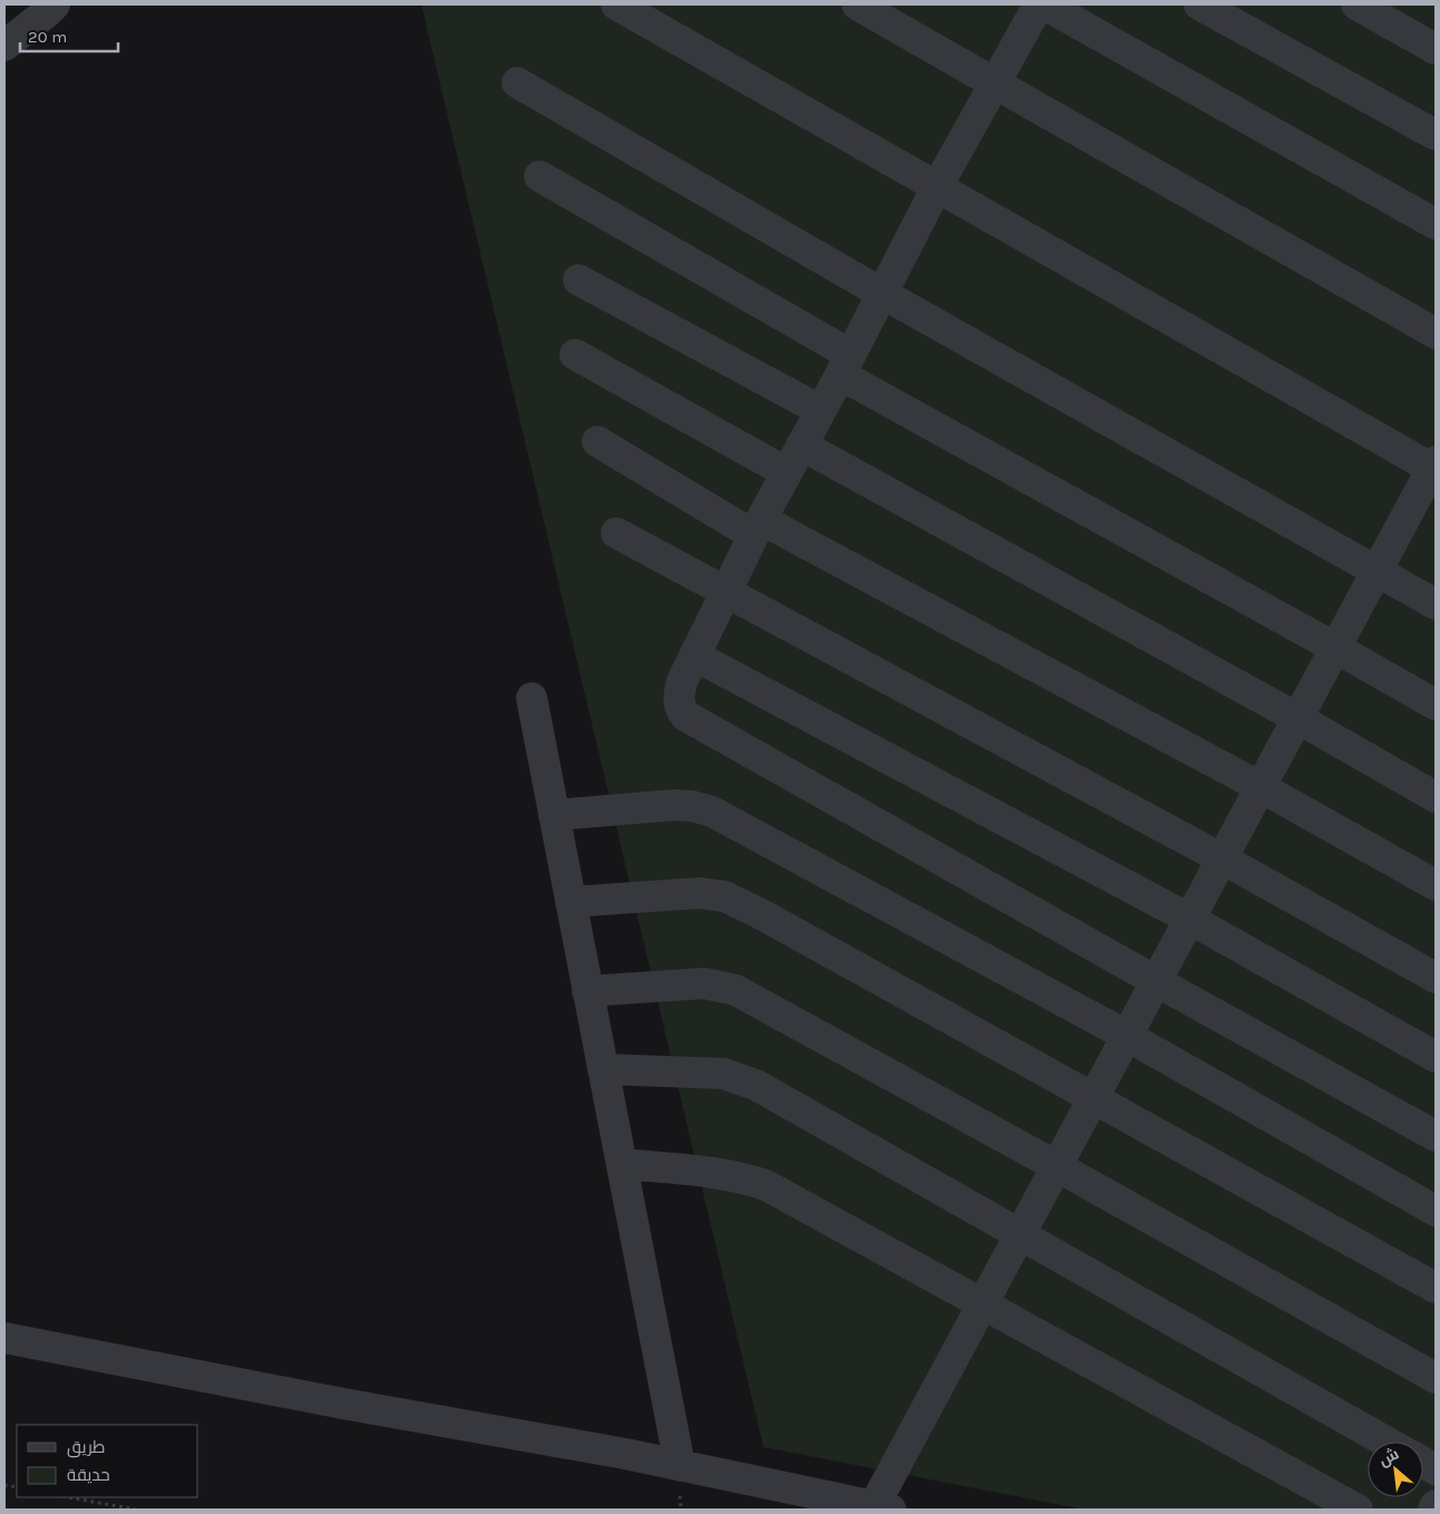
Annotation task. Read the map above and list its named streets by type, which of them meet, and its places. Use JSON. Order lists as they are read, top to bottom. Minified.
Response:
{"legend":["طريق","حديقة"],"scale_bar":"20 m","north":"top left"}
